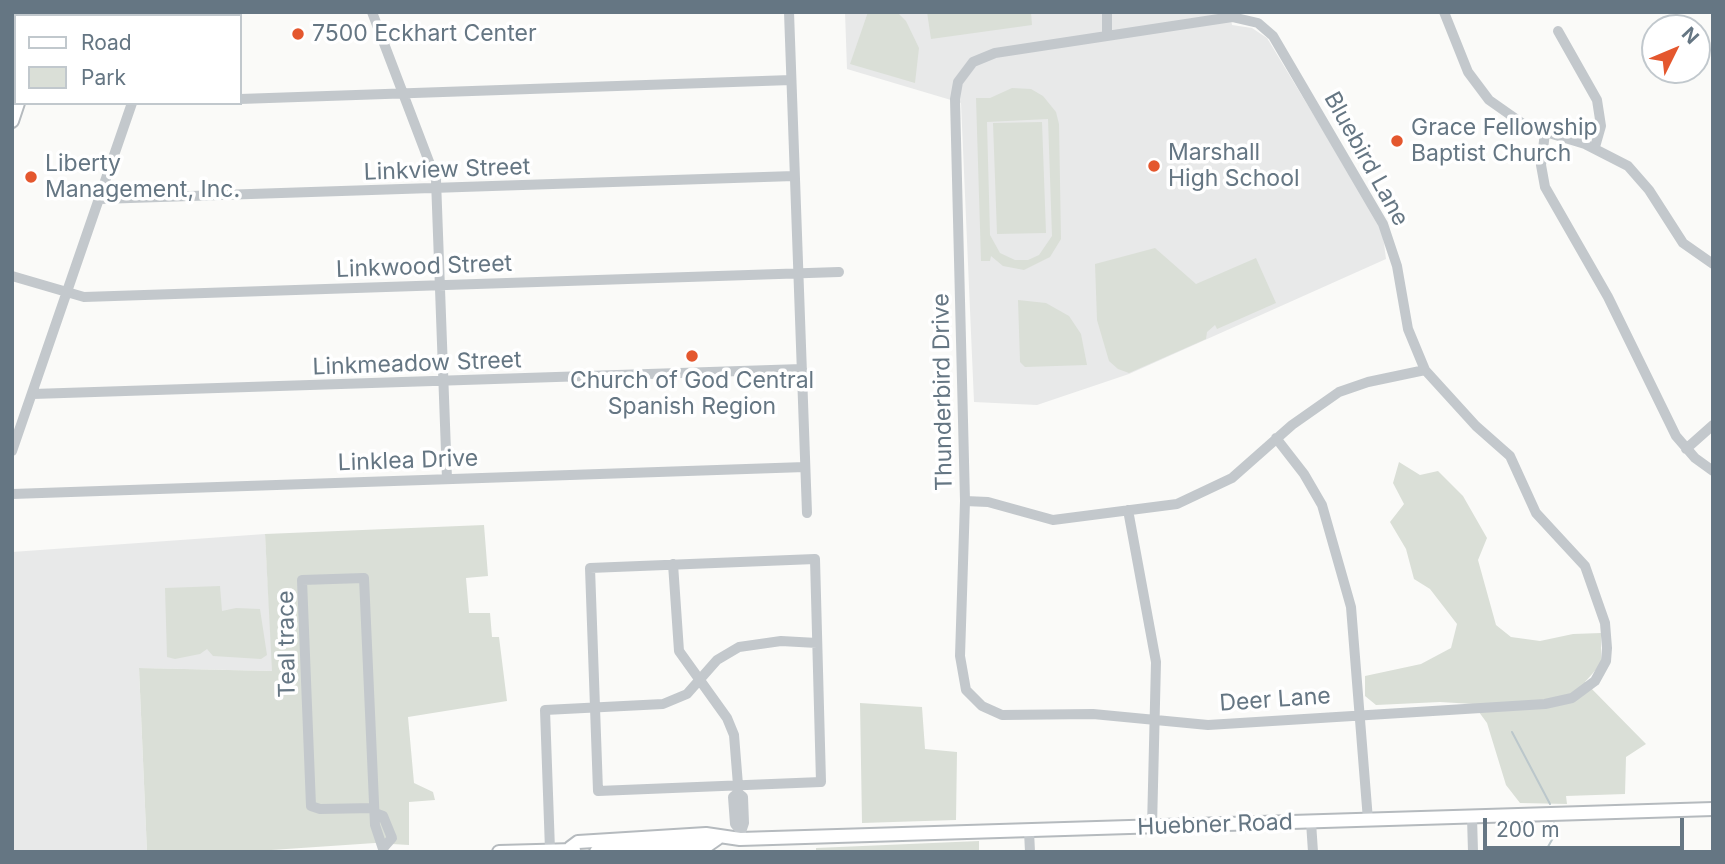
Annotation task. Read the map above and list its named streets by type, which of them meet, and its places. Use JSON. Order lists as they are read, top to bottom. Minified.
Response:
{"streets":{"main road":["Huebner Road"],"street":["Bluebird Lane","Linkview Street","Linkwood Street","Linkmeadow Street","Thunderbird Drive","Linklea Drive","Teal trace","Deer Lane"]},"crossings":[["Bluebird Lane","Deer Lane"],["Thunderbird Drive","Deer Lane"]],"places":["7500 Eckhart Center","Grace Fellowship Baptist Church","Marshall High School","Liberty Management, Inc.","Church of God Central Spanish Region"],"legend":["Road","Park"],"scale_bar":"200 m","north":"top right"}
